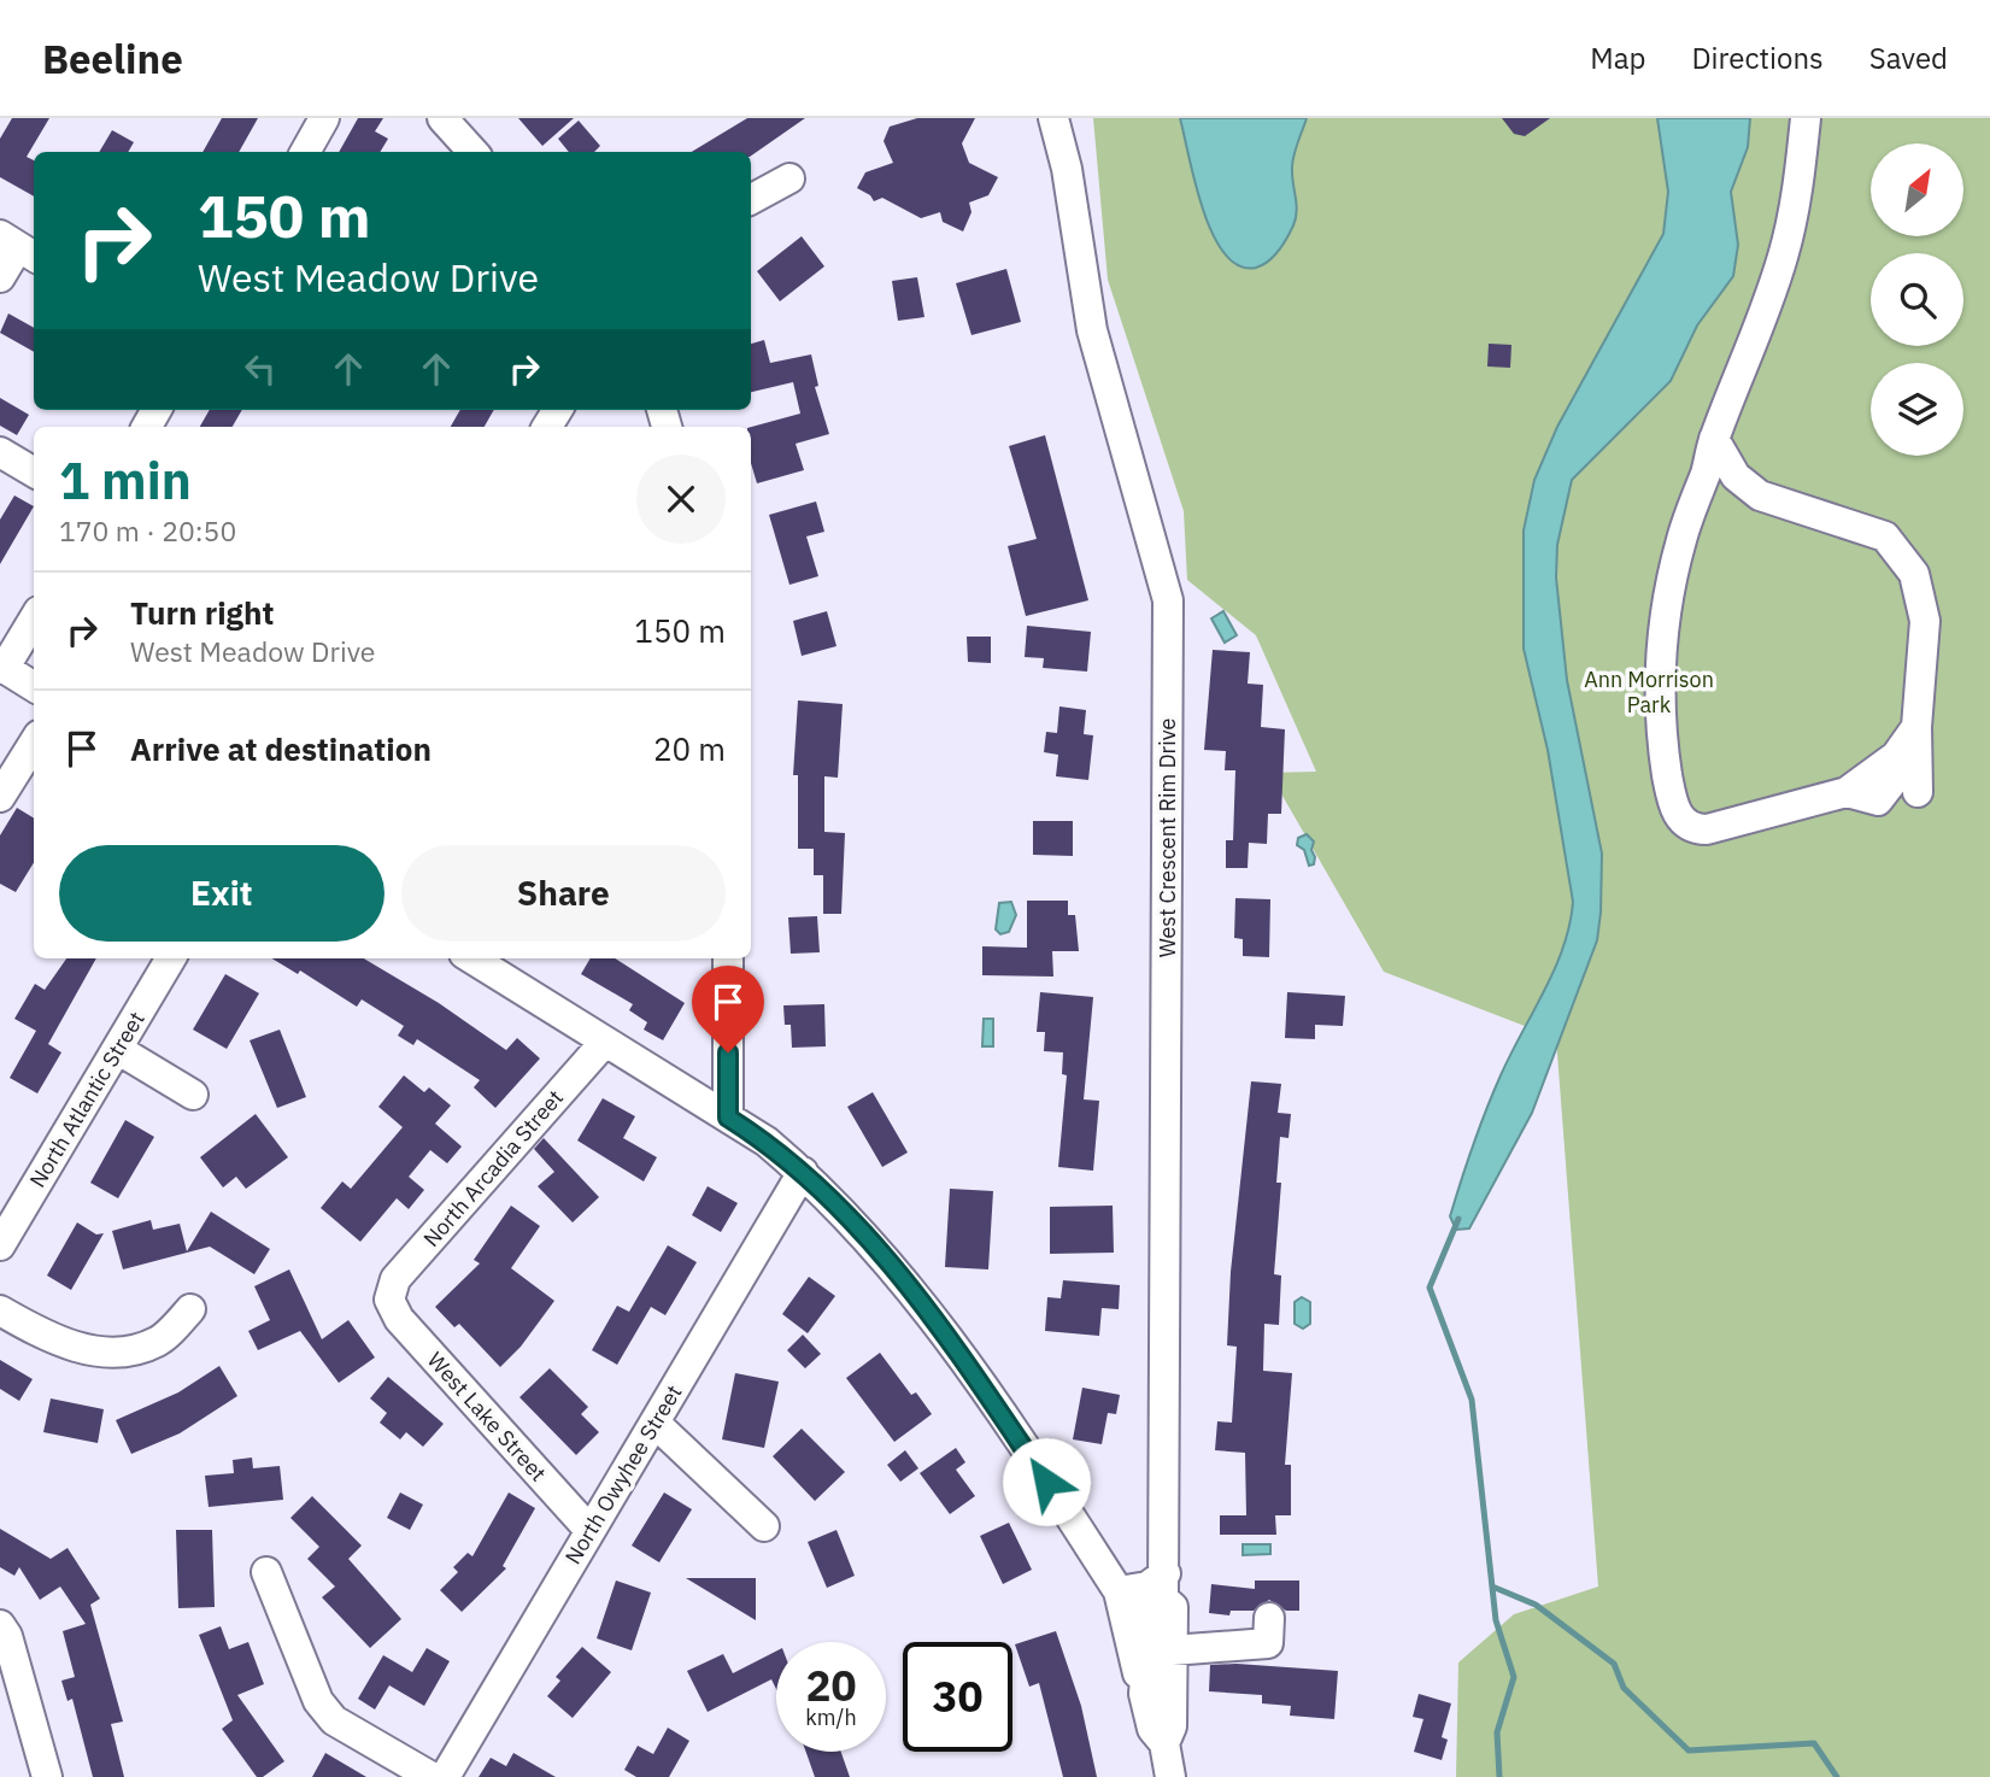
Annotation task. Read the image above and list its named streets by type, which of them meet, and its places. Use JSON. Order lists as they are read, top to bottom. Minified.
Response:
{"streets":{"street":["West Crescent Rim Drive","North Atlantic Street","North Arcadia Street","West Lake Street","North Owyhee Street"]},"crossings":[["North Arcadia Street","West Lake Street"],["West Lake Street","North Owyhee Street"]],"parks":["Ann Morrison Park"],"north":"top right","page":{"header":"Beeline","nav":["Map","Directions","Saved"],"turn":["150 m","West Meadow Drive"],"heading":["1 min","170 m · 20:50"],"list":[{"name":"Turn right","note":"West Meadow Drive","value":"150 m"},{"name":"Arrive at destination","value":"20 m"}],"buttons":["Exit","Share"],"speed":"20 km/h","limit":"30"}}
